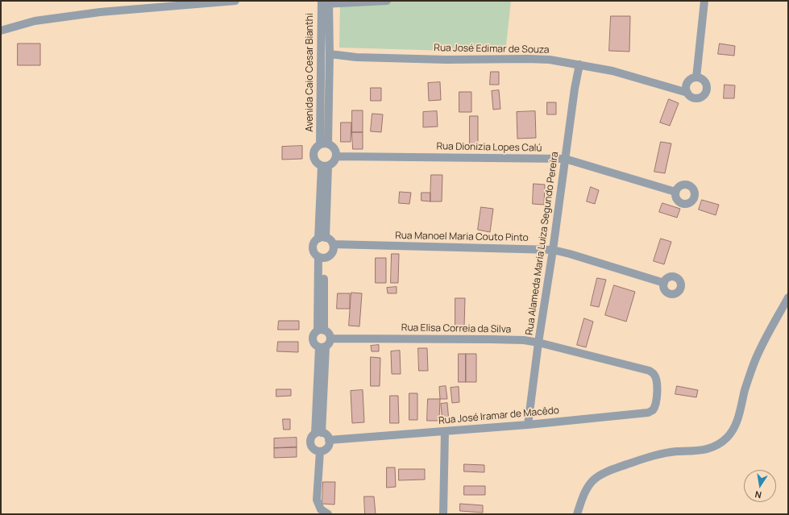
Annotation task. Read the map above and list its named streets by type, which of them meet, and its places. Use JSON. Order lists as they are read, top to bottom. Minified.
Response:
{"streets":{"street":["Rua José Edimar de Souza","Avenida Caio Cesar Bianthi","Rua Dionizia Lopes Calú","Rua Manoel Maria Couto Pinto","Rua Alameda Maria Luiza Segundo Pereira","Rua Elisa Correia da Silva","Rua José Iramar de Macêdo"]},"crossings":[["Rua José Edimar de Souza","Avenida Caio Cesar Bianthi"],["Rua José Edimar de Souza","Rua Alameda Maria Luiza Segundo Pereira"],["Avenida Caio Cesar Bianthi","Rua Dionizia Lopes Calú"],["Rua Dionizia Lopes Calú","Rua Alameda Maria Luiza Segundo Pereira"],["Rua Manoel Maria Couto Pinto","Rua Alameda Maria Luiza Segundo Pereira"],["Rua Alameda Maria Luiza Segundo Pereira","Rua Elisa Correia da Silva"],["Rua Alameda Maria Luiza Segundo Pereira","Rua José Iramar de Macêdo"],["Rua Elisa Correia da Silva","Rua José Iramar de Macêdo"]],"north":"bottom"}
